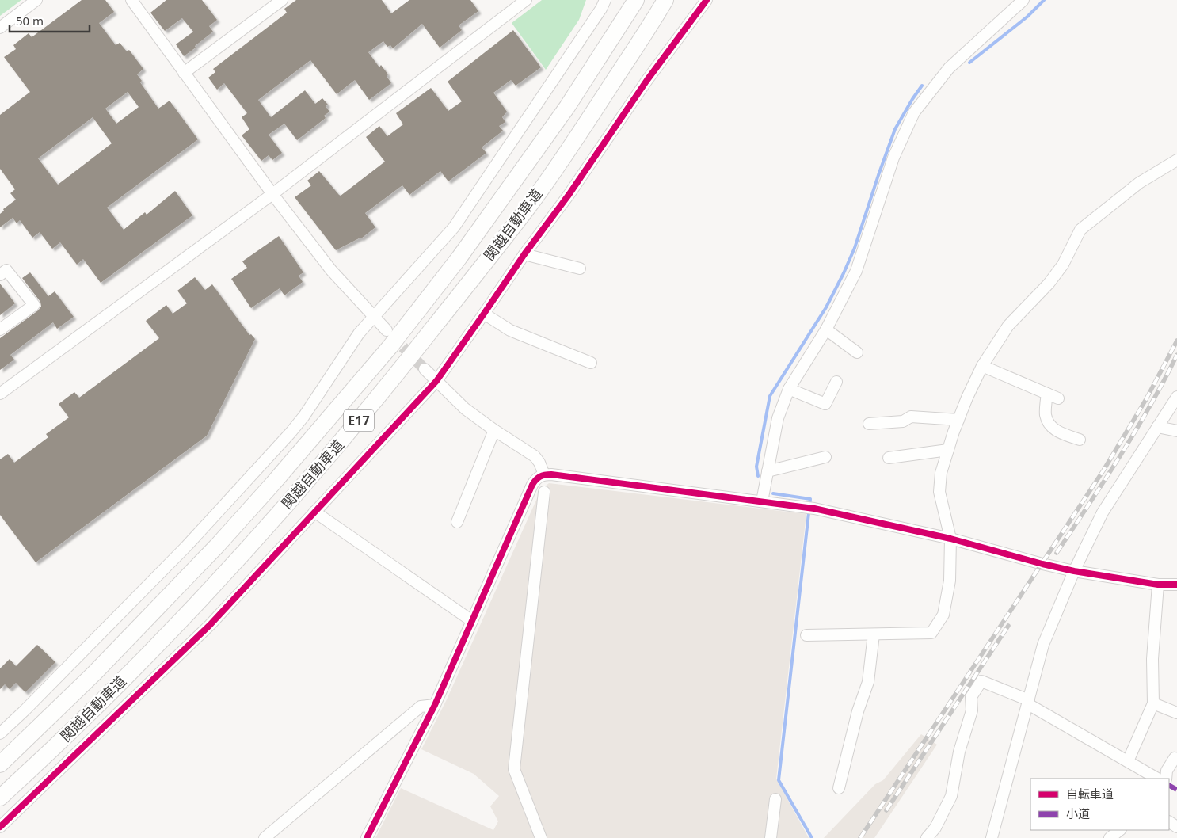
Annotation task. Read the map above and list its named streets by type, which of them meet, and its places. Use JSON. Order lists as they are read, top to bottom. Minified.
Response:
{"streets":{"highway":["関越自動車道","E17"]},"legend":["自転車道","小道"],"scale_bar":"50 m"}
